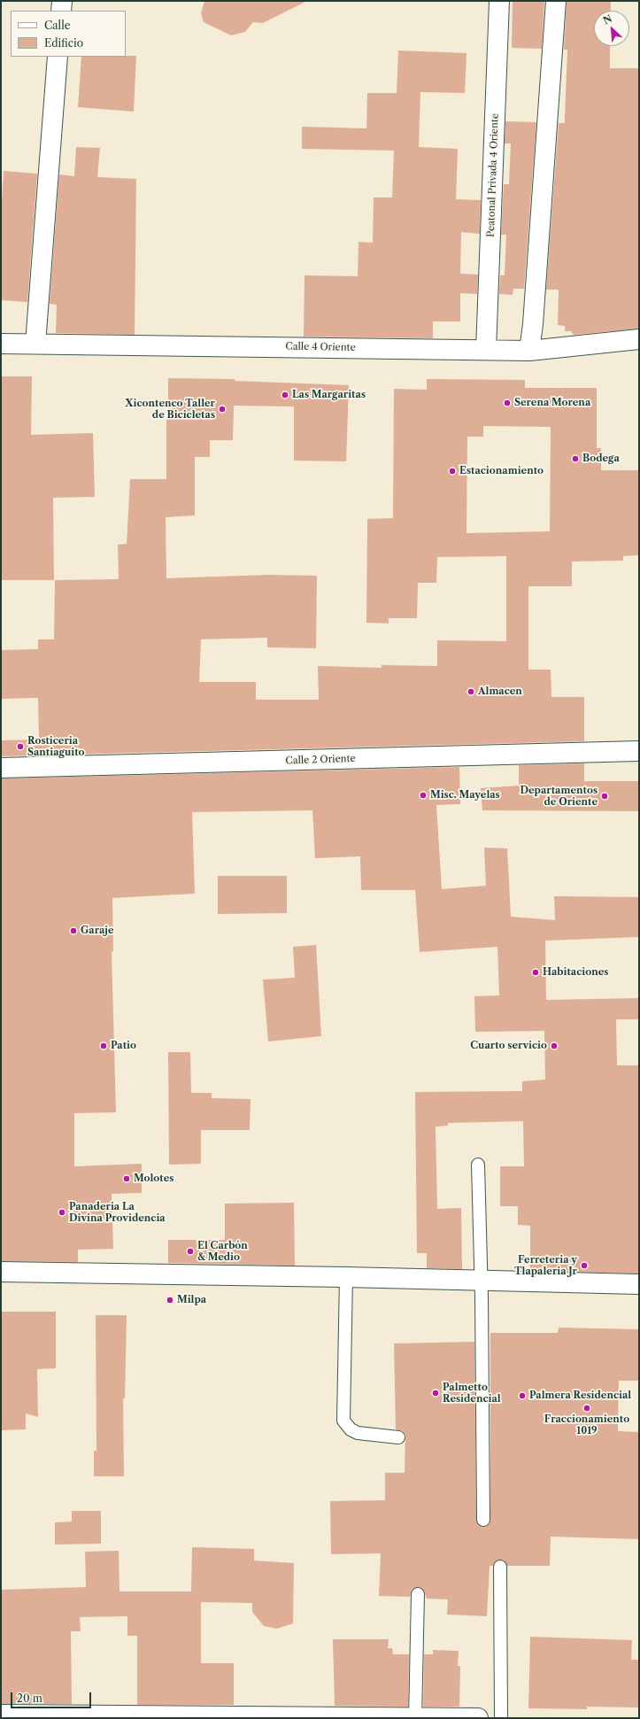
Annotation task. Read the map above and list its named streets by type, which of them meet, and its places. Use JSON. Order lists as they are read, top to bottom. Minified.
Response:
{"streets":{"street":["Peatonal Privada 4 Oriente","Calle 4 Oriente","Calle 2 Oriente"]},"crossings":[["Peatonal Privada 4 Oriente","Calle 4 Oriente"]],"places":["Las Margaritas","Serena Morena","Xicontenco Taller de Bicicletas","Bodega","Estacionamiento","Almacen","Rosticeria Santiaguito","Misc. Mayelas","Departamentos de Oriente","Garaje","Habitaciones","Patio","Cuarto servicio","Molotes","Panaderia La Divina Providencia","El Carbón & Medio","Ferreteria y Tlapaleria Jr","Milpa","Palmetto Residencial","Palmera Residencial","Fraccionamiento 1019"],"legend":["Calle","Edificio"],"scale_bar":"20 m","north":"top left"}
